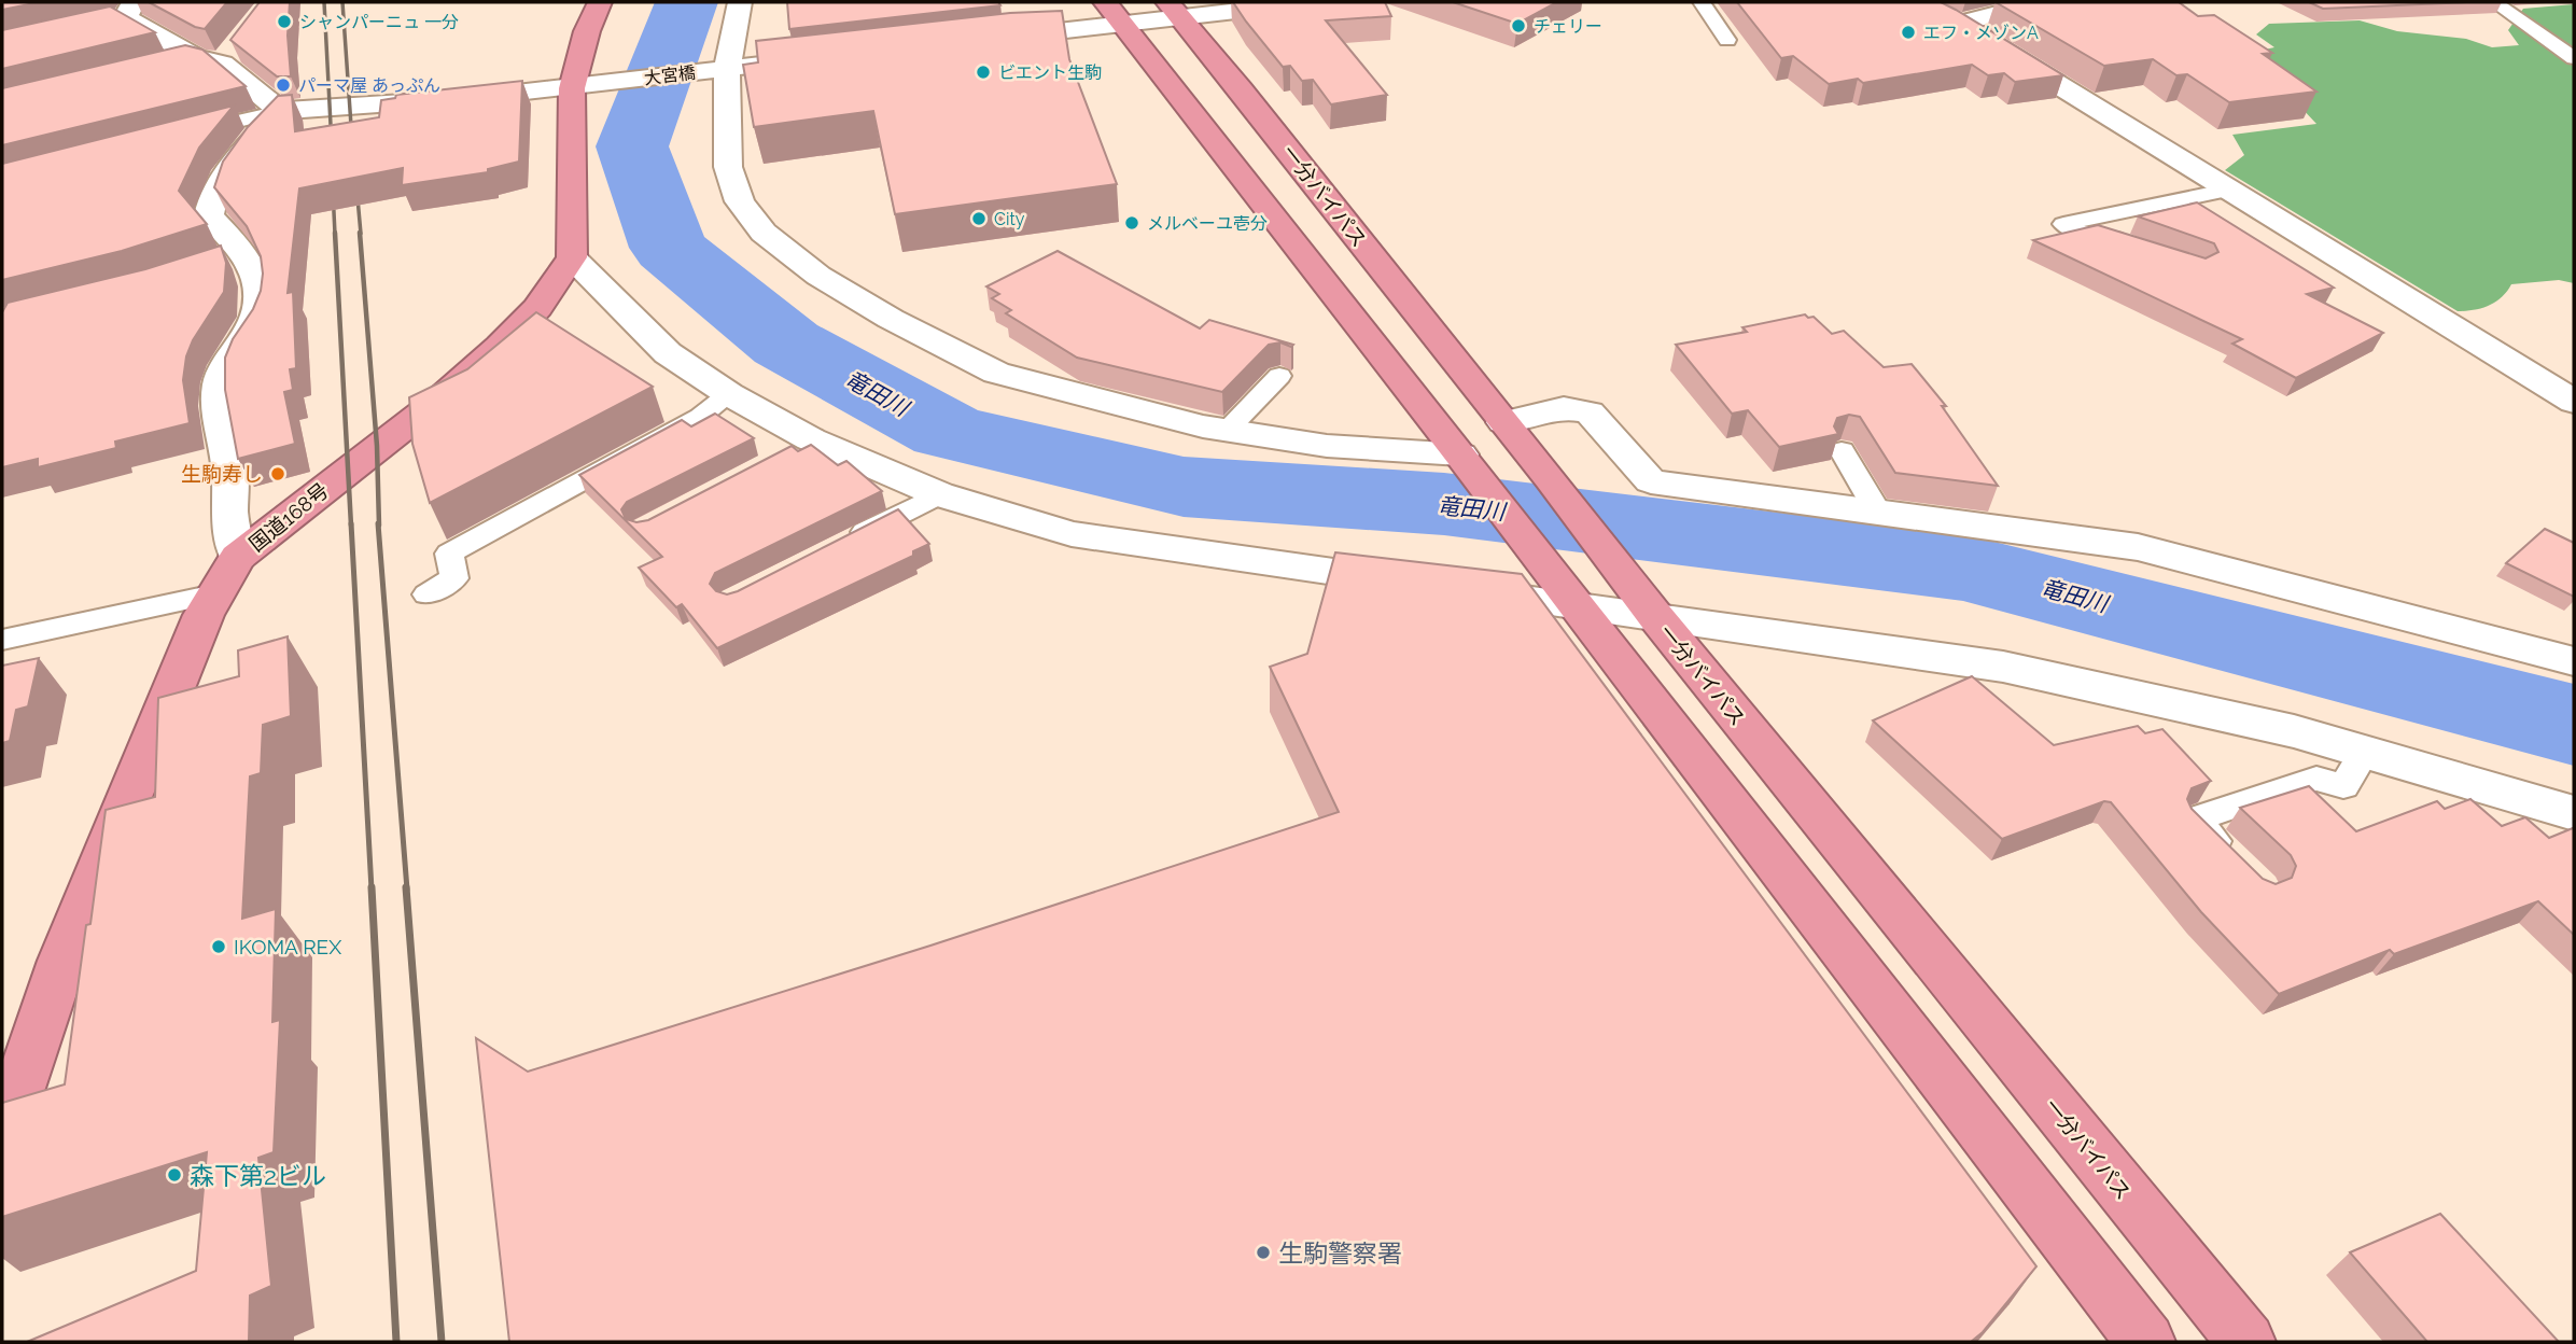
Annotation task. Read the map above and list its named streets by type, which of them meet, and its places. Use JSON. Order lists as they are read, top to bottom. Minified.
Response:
{"streets":{"highway":["一分バイパス","国道168号"],"street":["大宮橋"]},"water":["竜田川"],"places":["シャンパーニュ 一分","チェリー","エフ・メゾンA","ビエント生駒","パーマ屋 あっぷん","City","メルベーユ壱分","生駒寿し","IKOMA REX","森下第2ビル","生駒警察署"]}
